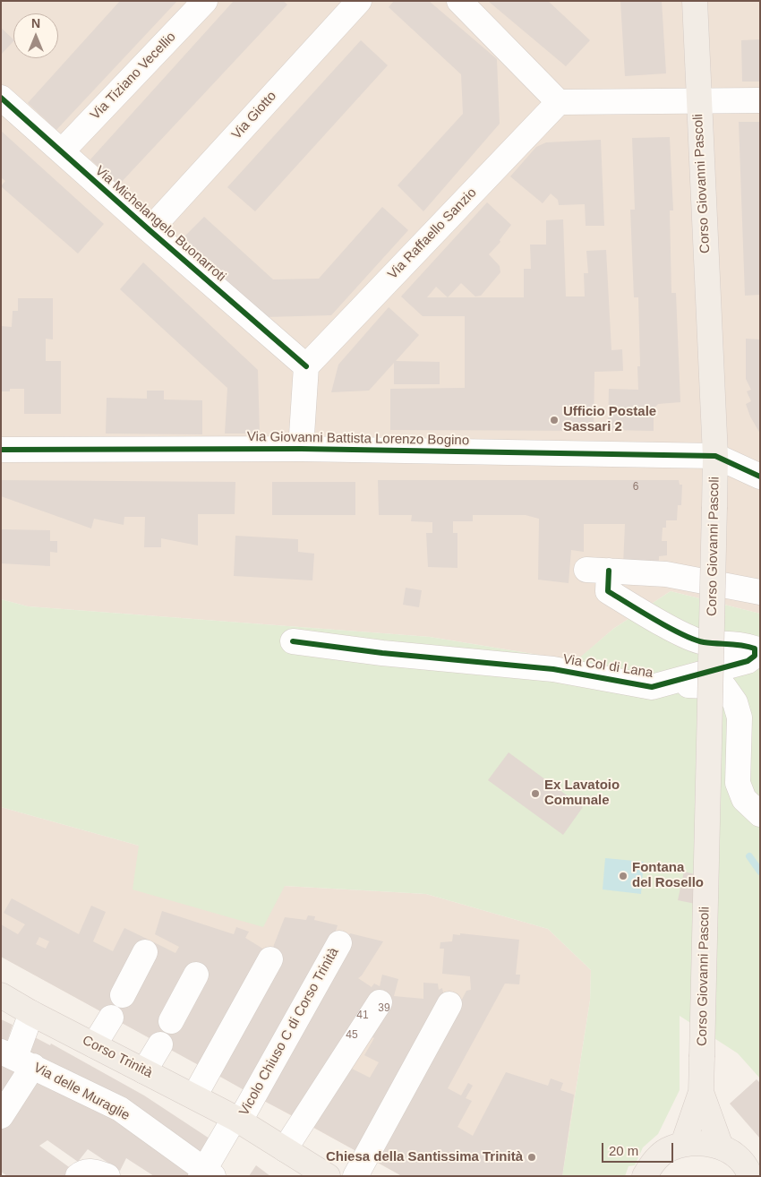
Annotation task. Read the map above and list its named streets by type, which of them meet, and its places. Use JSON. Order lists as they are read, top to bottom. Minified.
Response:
{"streets":{"main road":["Corso Giovanni Pascoli","Corso Trinità"],"street":["Via Tiziano Vecellio","Via Giotto","Via Michelangelo Buonarroti","Via Raffaello Sanzio","Via Giovanni Battista Lorenzo Bogino","Via Col di Lana","Vicolo Chiuso C di Corso Trinità","Via delle Muraglie"]},"crossings":[["Via Tiziano Vecellio","Via Michelangelo Buonarroti"],["Via Giotto","Via Michelangelo Buonarroti"],["Corso Giovanni Pascoli","Via Giovanni Battista Lorenzo Bogino"],["Via Michelangelo Buonarroti","Via Raffaello Sanzio"],["Vicolo Chiuso C di Corso Trinità","Corso Trinità"]],"places":["Ufficio Postale Sassari 2","Ex Lavatoio Comunale","Fontana del Rosello","Chiesa della Santissima Trinità"],"house_numbers":["6","39","41","45"],"scale_bar":"20 m","north":"top"}
